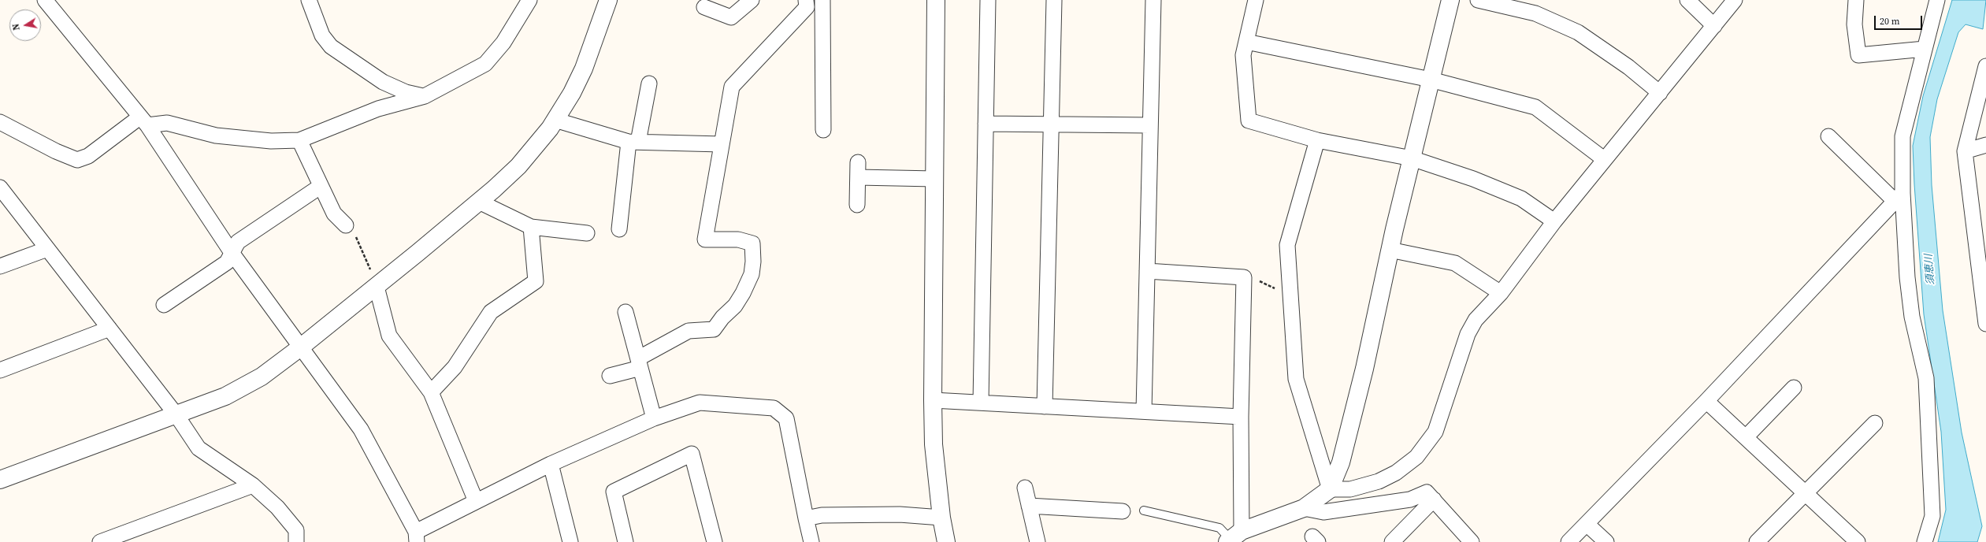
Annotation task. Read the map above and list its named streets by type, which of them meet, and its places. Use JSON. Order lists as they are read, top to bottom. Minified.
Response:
{"water":["須恵川"],"scale_bar":"20 m","north":"left"}
